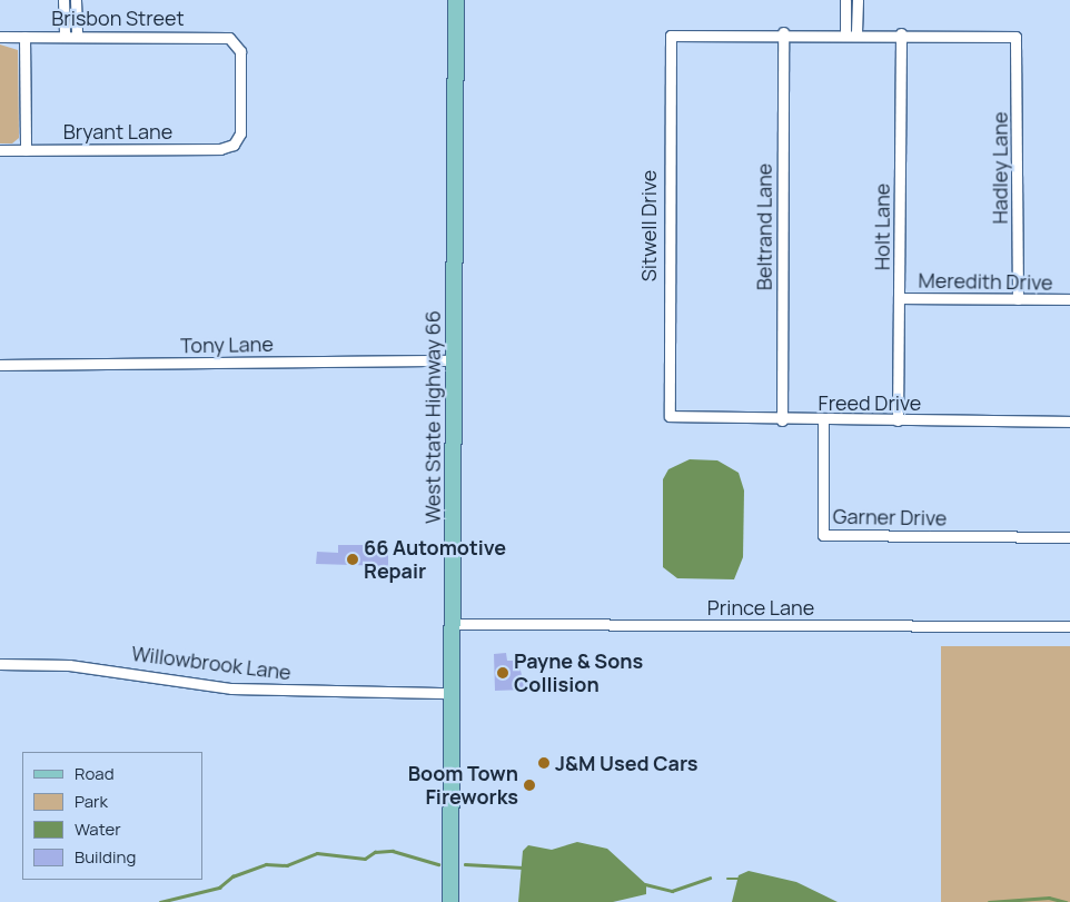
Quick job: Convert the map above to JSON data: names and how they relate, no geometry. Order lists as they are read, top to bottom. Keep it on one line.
{"streets":{"main road":["West State Highway 66"],"street":["Brisbon Street","Bryant Lane","Hadley Lane","Sitwell Drive","Beltrand Lane","Holt Lane","Meredith Drive","Tony Lane","Freed Drive","Garner Drive","Prince Lane","Willowbrook Lane"]},"crossings":[["Brisbon Street","Bryant Lane"],["Hadley Lane","Holt Lane"],["Hadley Lane","Meredith Drive"],["Sitwell Drive","Beltrand Lane"],["Sitwell Drive","Freed Drive"],["Beltrand Lane","Freed Drive"],["Holt Lane","Meredith Drive"],["Holt Lane","Freed Drive"],["Tony Lane","West State Highway 66"],["Freed Drive","Garner Drive"],["West State Highway 66","Prince Lane"],["West State Highway 66","Willowbrook Lane"]],"places":["66 Automotive Repair","Payne & Sons Collision","J&M Used Cars","Boom Town Fireworks"],"legend":["Road","Park","Water","Building"]}
